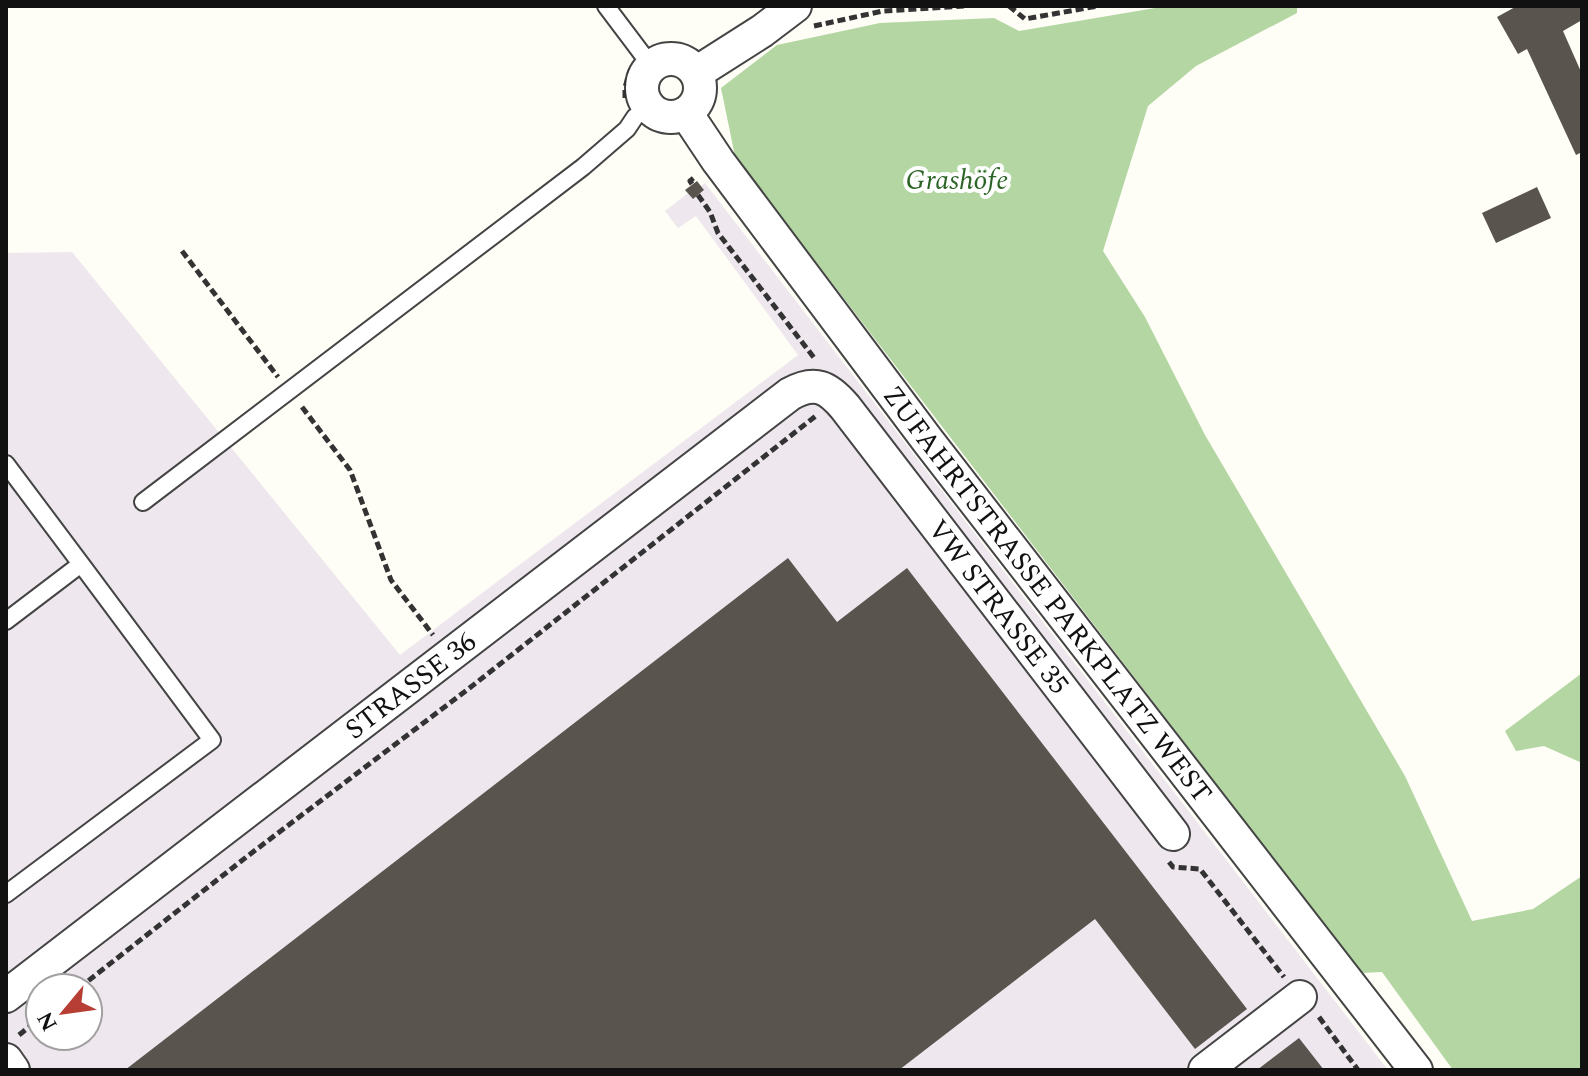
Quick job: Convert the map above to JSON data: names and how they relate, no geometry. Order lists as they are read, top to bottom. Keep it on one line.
{"streets":{"street":["ZUFAHRTSTRASSE PARKPLATZ WEST","VW STRASSE 35","STRASSE 36"]},"crossings":[["VW STRASSE 35","STRASSE 36"]],"parks":["Grashöfe"],"north":"bottom left"}
